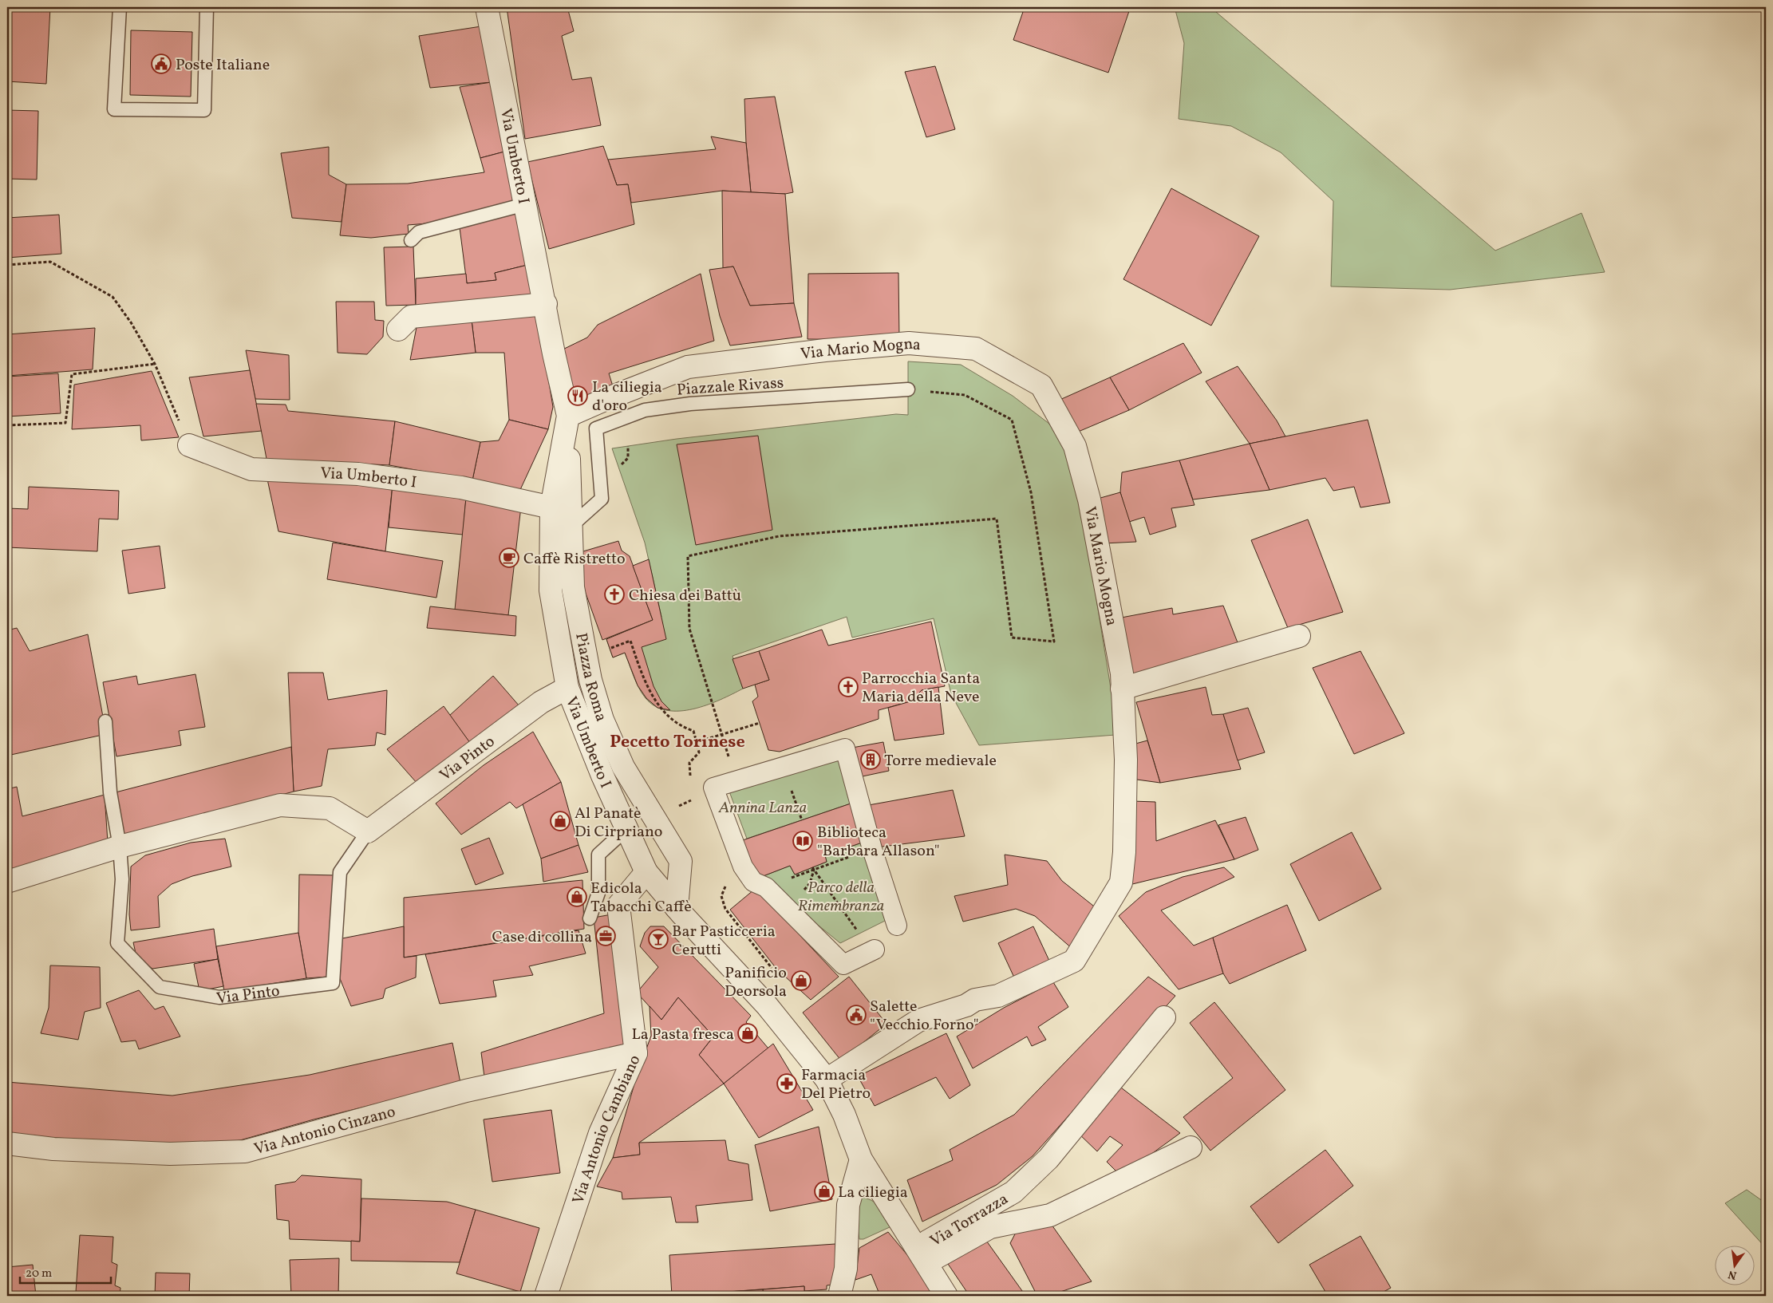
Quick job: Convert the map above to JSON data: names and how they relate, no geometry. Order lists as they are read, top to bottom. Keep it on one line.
{"streets":{"street":["Via Umberto I","Via Mario Mogna","Piazza Roma","Via Pinto","Via Antonio Cambiano","Via Antonio Cinzano","Via Torrazza"],"lane":["Piazzale Rivass"]},"crossings":[["Via Umberto I","Via Mario Mogna"],["Via Umberto I","Piazza Roma"],["Via Umberto I","Via Pinto"],["Via Umberto I","Via Antonio Cambiano"],["Via Umberto I","Via Torrazza"],["Via Mario Mogna","Piazza Roma"],["Piazzale Rivass","Piazza Roma"],["Via Antonio Cambiano","Via Antonio Cinzano"]],"districts":["Pecetto Torinese"],"parks":["Annina Lanza","Parco della Rimembranza"],"places":{"public building":["Poste Italiane","Salette \"Vecchio Forno\""],"restaurant":["La ciliegia d'oro"],"cafe":["Caffè Ristretto"],"church":["Chiesa dei Battù","Parrocchia Santa Maria della Neve"],"building":["Torre medievale"],"shop":["Al Panatè Di Cirpriano","Edicola Tabacchi Caffè","Panificio Deorsola","La Pasta fresca","La ciliegia"],"library":["Biblioteca \"Barbara Allason\""],"office":["Case di collina"],"bar":["Bar Pasticceria Cerutti"],"pharmacy":["Farmacia Del Pietro"]},"scale_bar":"20 m","north":"bottom"}
